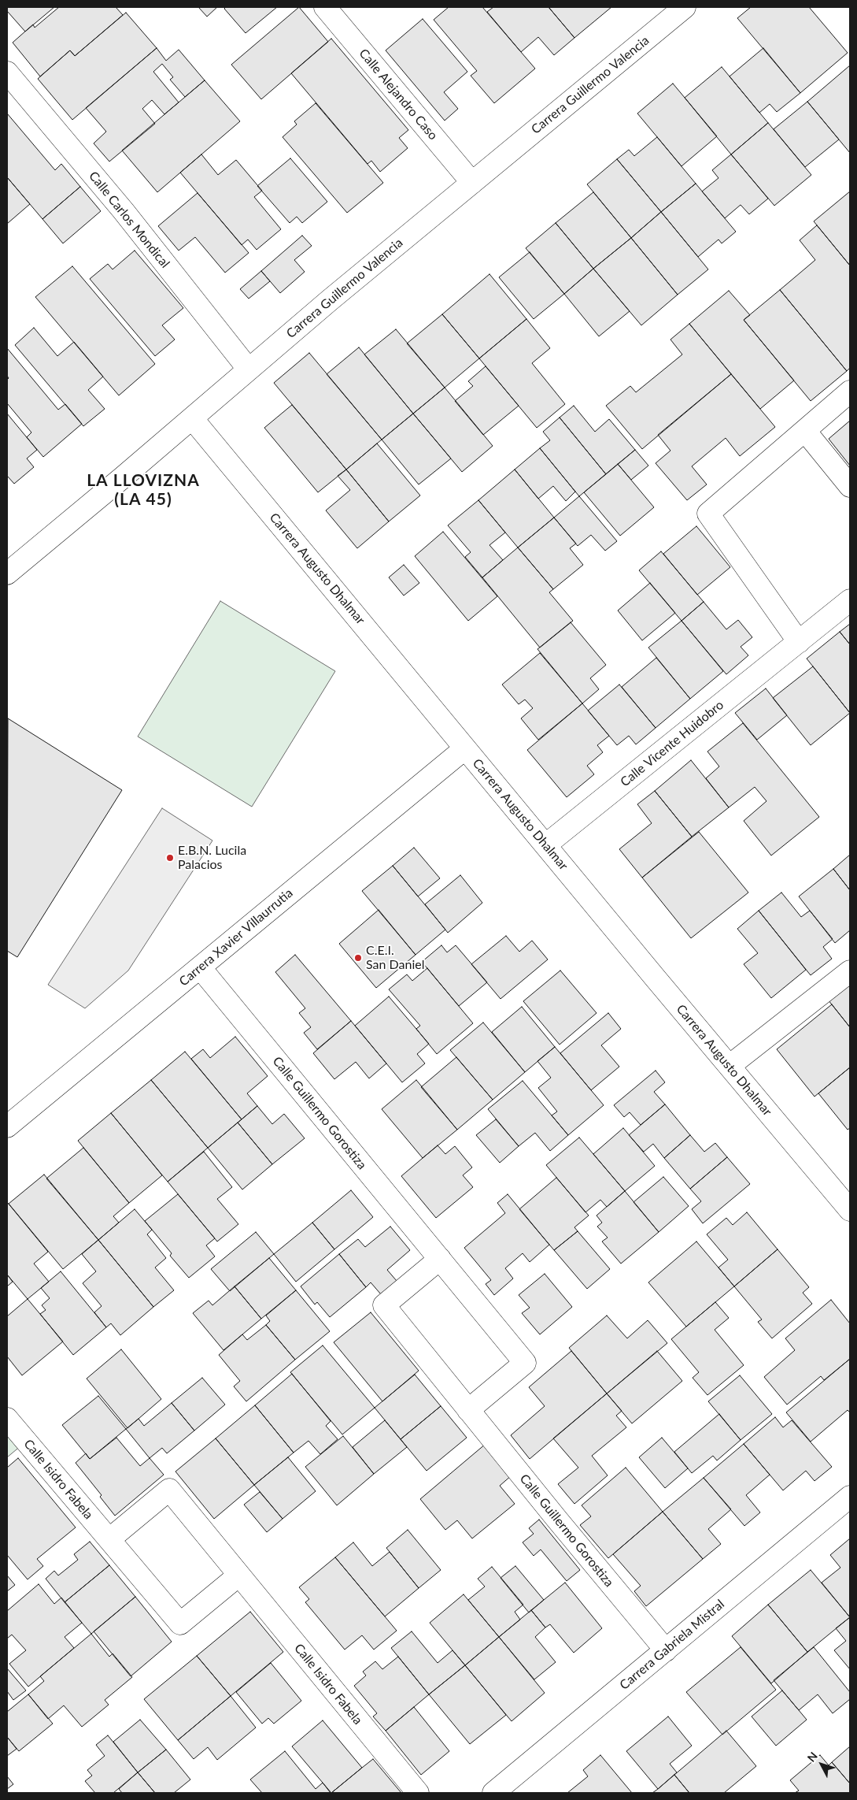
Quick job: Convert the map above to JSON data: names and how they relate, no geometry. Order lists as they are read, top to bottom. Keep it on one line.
{"streets":{"street":["Carrera Guillermo Valencia","Calle Alejandro Caso","Calle Carlos Mondical","Carrera Augusto Dhalmar","Calle Vicente Huidobro","Carrera Xavier Villaurrutia","Calle Guillermo Gorostiza","Calle Isidro Fabela","Carrera Gabriela Mistral"]},"crossings":[["Carrera Guillermo Valencia","Calle Alejandro Caso"],["Carrera Guillermo Valencia","Calle Carlos Mondical"],["Carrera Guillermo Valencia","Carrera Augusto Dhalmar"],["Carrera Augusto Dhalmar","Calle Vicente Huidobro"],["Carrera Augusto Dhalmar","Carrera Xavier Villaurrutia"],["Carrera Xavier Villaurrutia","Calle Guillermo Gorostiza"],["Calle Guillermo Gorostiza","Carrera Gabriela Mistral"]],"districts":["LA LLOVIZNA (LA 45)"],"places":["E.B.N. Lucila Palacios","C.E.I. San Daniel"],"north":"top left"}
